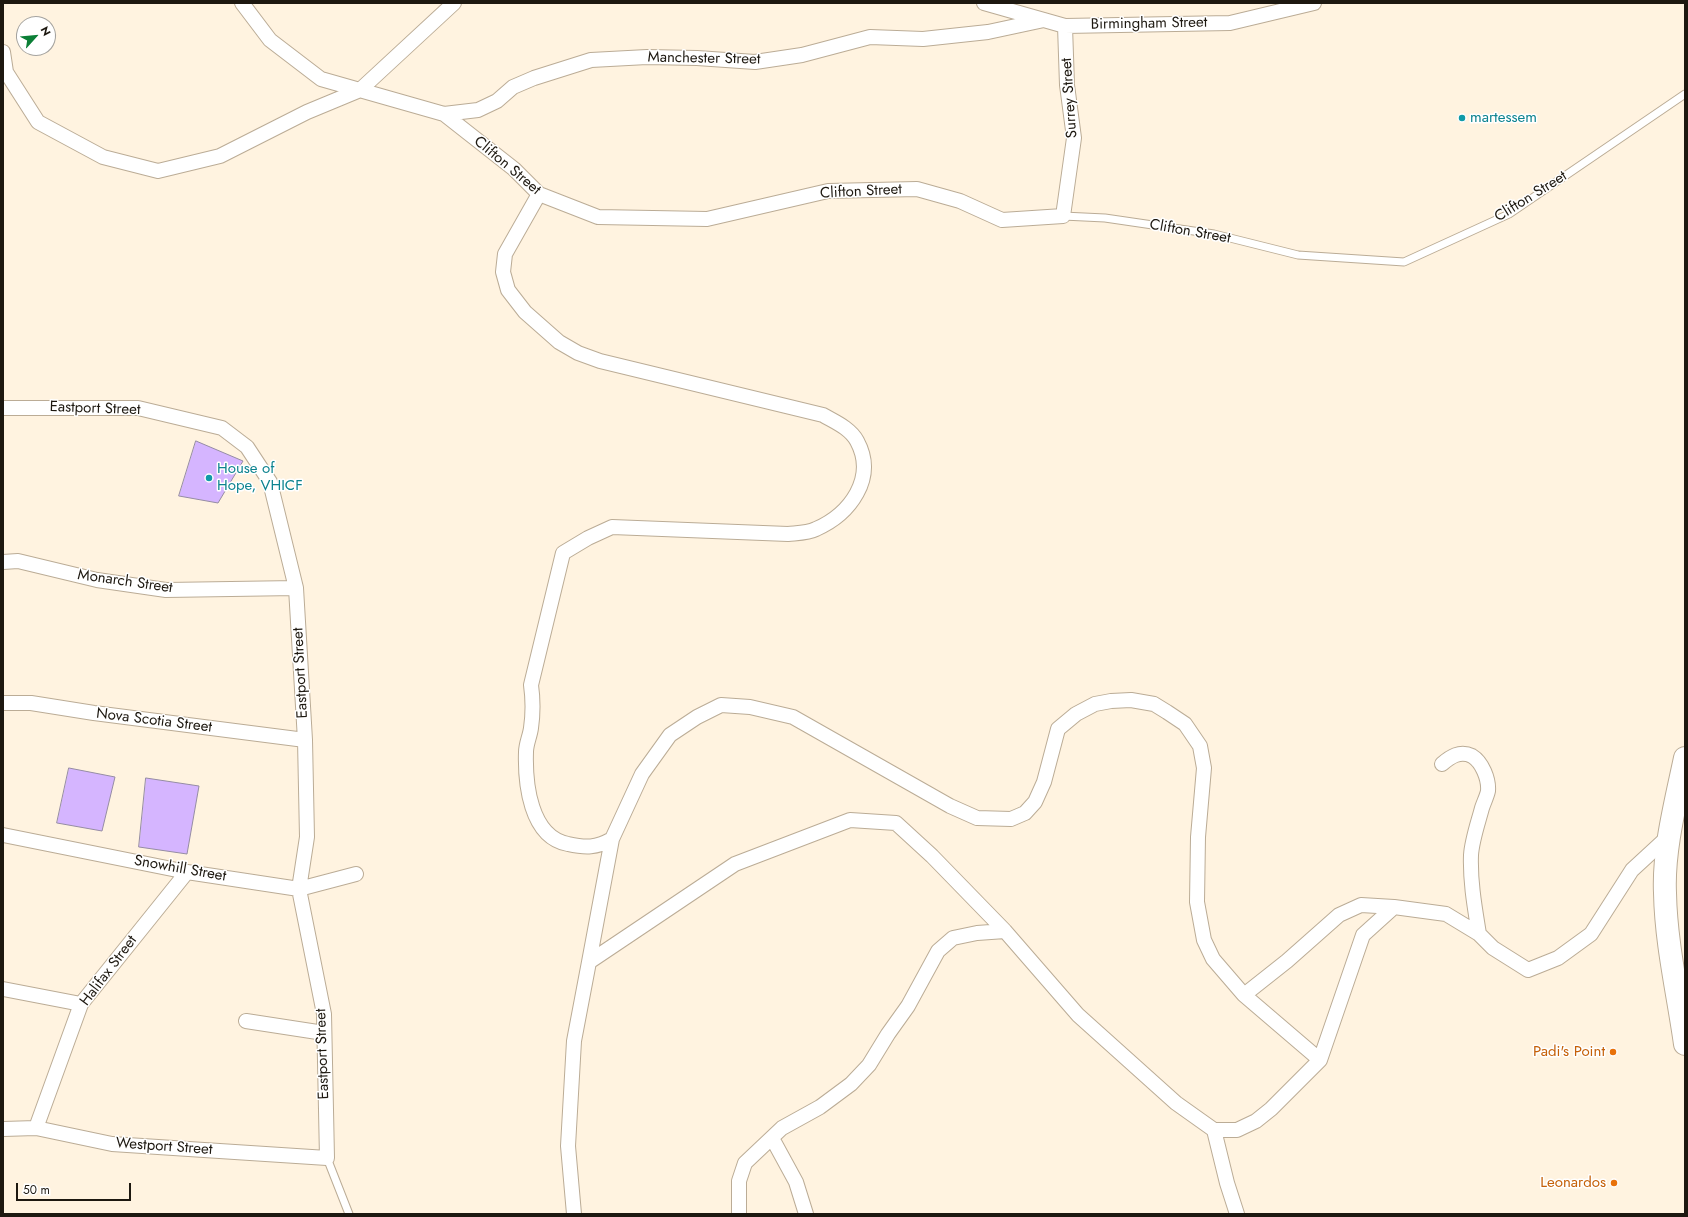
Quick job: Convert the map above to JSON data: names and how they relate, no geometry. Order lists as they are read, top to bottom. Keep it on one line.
{"streets":{"street":["Birmingham Street","Manchester Street","Surrey Street","Clifton Street","Eastport Street","Monarch Street","Nova Scotia Street","Snowhill Street","Halifax Street","Westport Street"]},"crossings":[["Birmingham Street","Manchester Street"],["Birmingham Street","Surrey Street"],["Manchester Street","Clifton Street"],["Surrey Street","Clifton Street"],["Eastport Street","Monarch Street"],["Eastport Street","Nova Scotia Street"],["Eastport Street","Snowhill Street"],["Eastport Street","Westport Street"],["Snowhill Street","Halifax Street"],["Halifax Street","Westport Street"]],"places":["martessem","House of Hope, VHICF","Padi's Point","Leonardos"],"scale_bar":"50 m","north":"top right"}
